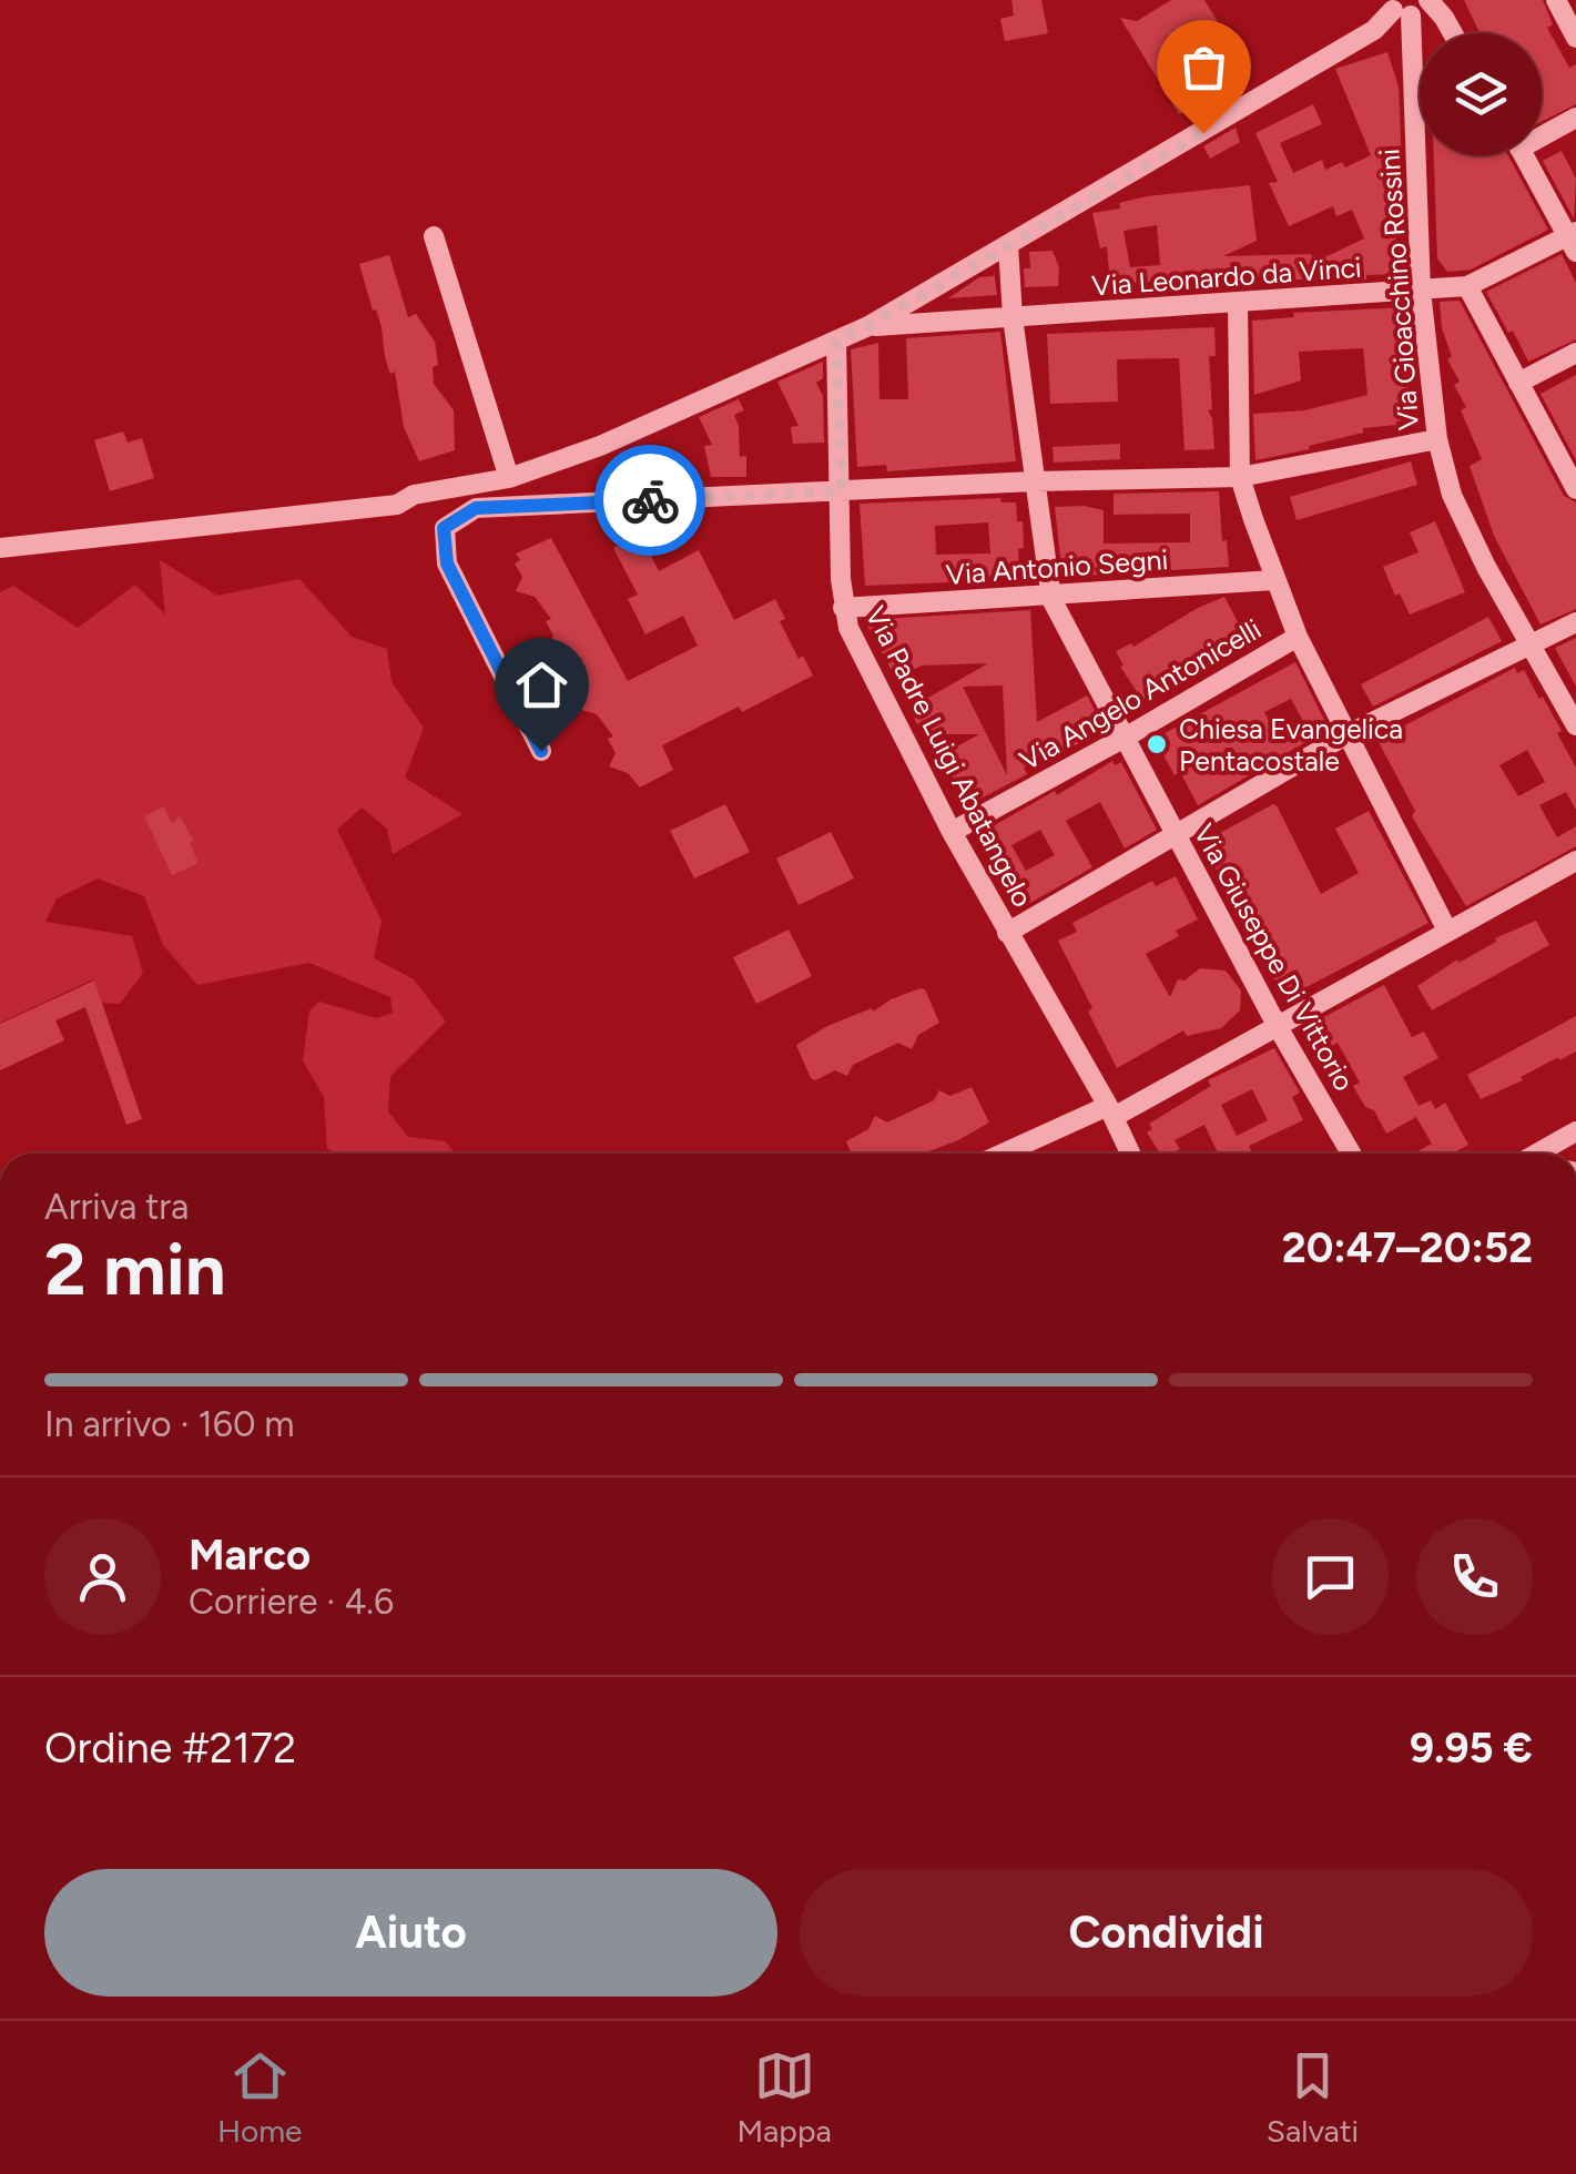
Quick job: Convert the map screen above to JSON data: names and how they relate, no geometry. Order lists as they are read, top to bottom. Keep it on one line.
{"streets":{"street":["Via Leonardo da Vinci","Via Gioacchino Rossini","Via Antonio Segni","Via Angelo Antonicelli","Via Padre Luigi Abatangelo","Via Giuseppe Di Vittorio"]},"crossings":[["Via Leonardo da Vinci","Via Gioacchino Rossini"],["Via Leonardo da Vinci","Via Giuseppe Di Vittorio"],["Via Antonio Segni","Via Padre Luigi Abatangelo"],["Via Antonio Segni","Via Giuseppe Di Vittorio"],["Via Angelo Antonicelli","Via Padre Luigi Abatangelo"],["Via Angelo Antonicelli","Via Giuseppe Di Vittorio"]],"places":["Chiesa Evangelica Pentacostale"],"page":{"heading":["2 min","Arriva tra","20:47–20:52"],"panel":["Marco","Corriere · 4.6","Ordine #2172","9.95 €"],"bar":"In arrivo · 160 m","buttons":["Aiuto","Condividi"],"tabs":["Home","Mappa","Salvati"]}}
